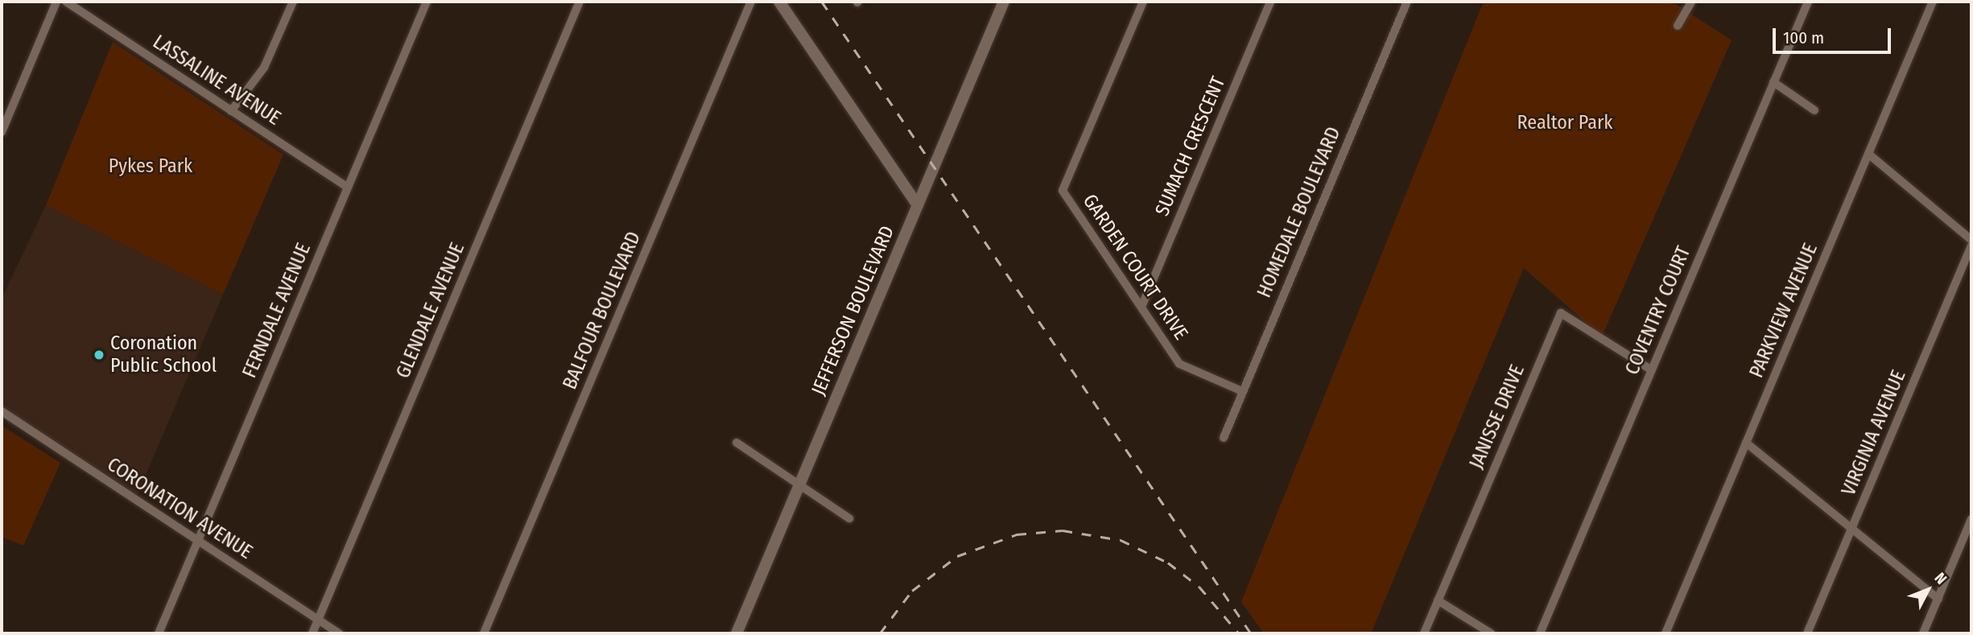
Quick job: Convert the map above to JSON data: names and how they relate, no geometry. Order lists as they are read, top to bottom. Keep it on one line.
{"streets":{"street":["LASSALINE AVENUE","SUMACH CRESCENT","HOMEDALE BOULEVARD","GARDEN COURT DRIVE","FERNDALE AVENUE","GLENDALE AVENUE","BALFOUR BOULEVARD","JEFFERSON BOULEVARD","COVENTRY COURT","PARKVIEW AVENUE","JANISSE DRIVE","VIRGINIA AVENUE","CORONATION AVENUE"]},"crossings":[["LASSALINE AVENUE","FERNDALE AVENUE"],["SUMACH CRESCENT","GARDEN COURT DRIVE"],["HOMEDALE BOULEVARD","GARDEN COURT DRIVE"],["FERNDALE AVENUE","CORONATION AVENUE"],["GLENDALE AVENUE","CORONATION AVENUE"],["COVENTRY COURT","JANISSE DRIVE"]],"parks":["Realtor Park","Pykes Park"],"places":["Coronation Public School"],"scale_bar":"100 m","north":"top right"}
